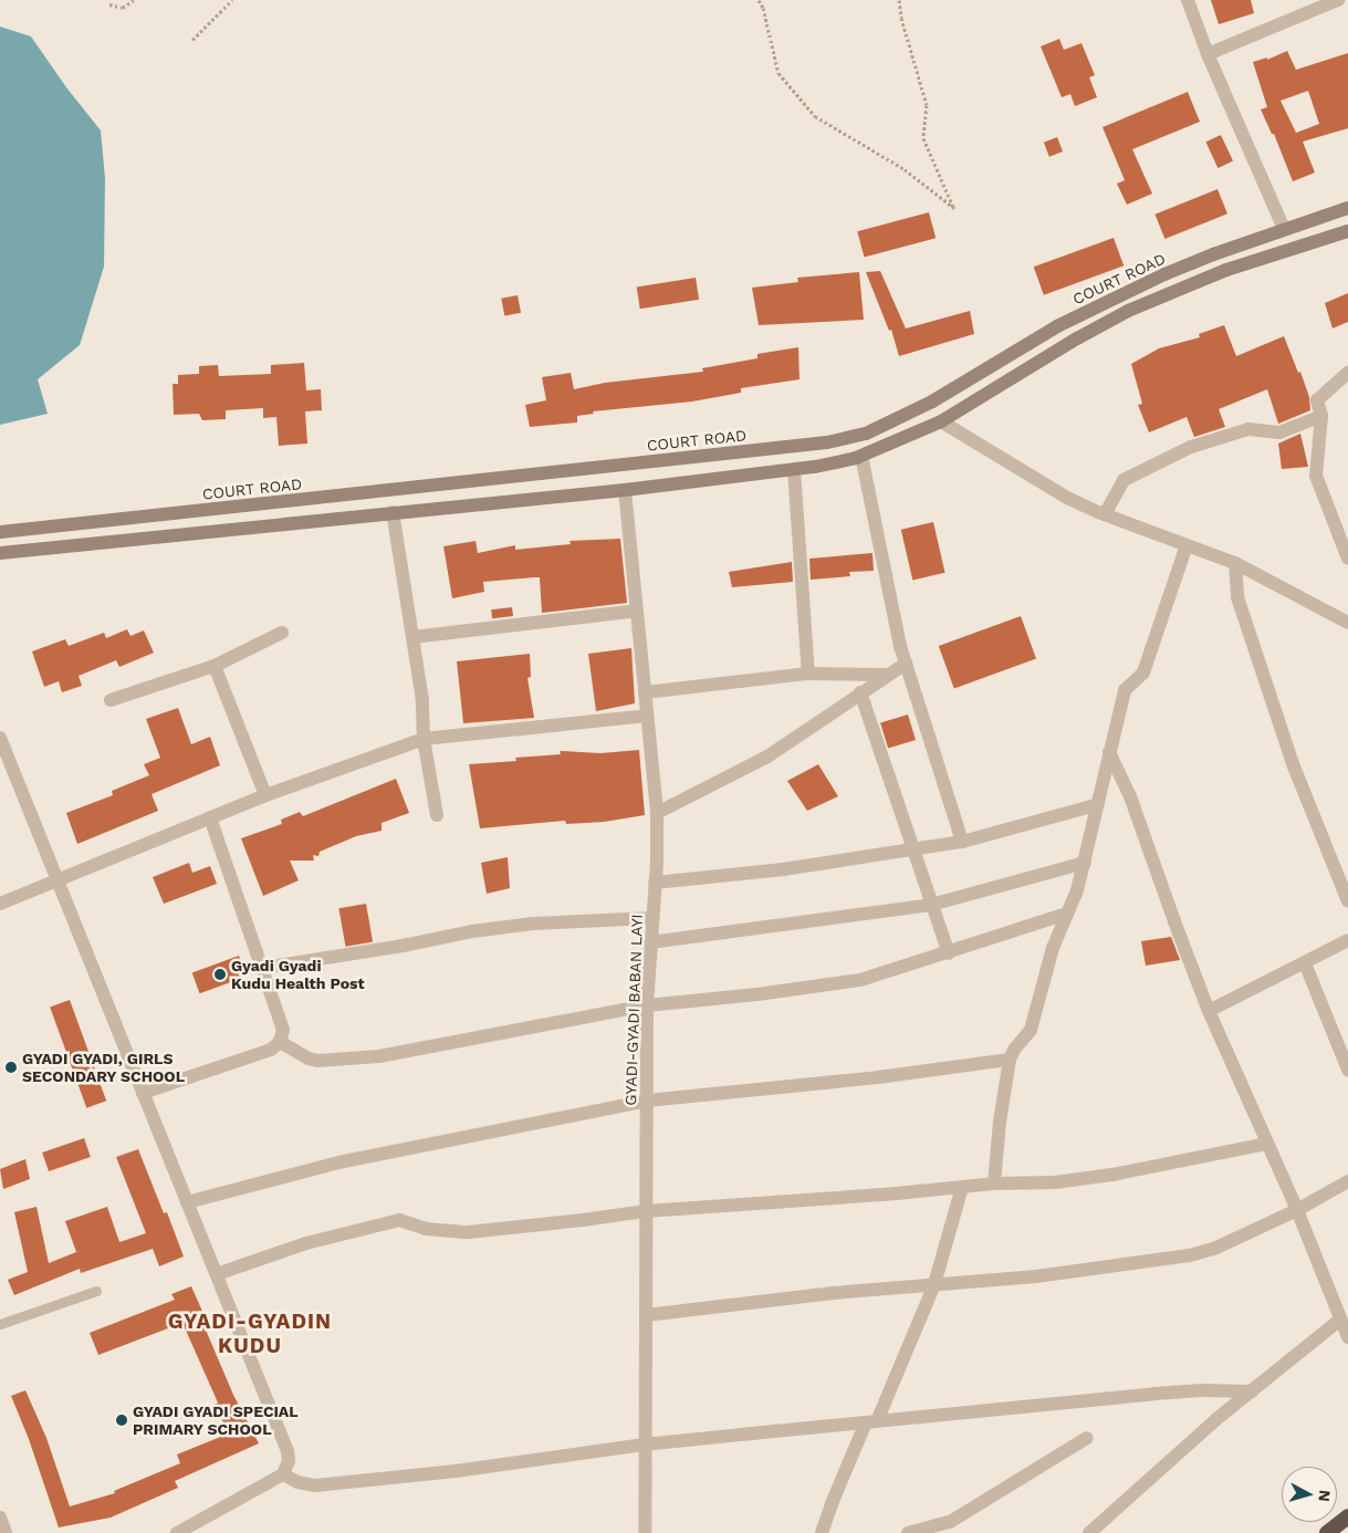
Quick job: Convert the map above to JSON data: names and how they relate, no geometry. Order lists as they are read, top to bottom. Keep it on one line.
{"streets":{"main road":["COURT ROAD"],"street":["GYADI-GYADI BABAN LAYI"]},"districts":["GYADI-GYADIN KUDU"],"places":["Gyadi Gyadi Kudu Health Post","GYADI GYADI, GIRLS SECONDARY SCHOOL","GYADI GYADI SPECIAL PRIMARY SCHOOL"],"north":"right"}
